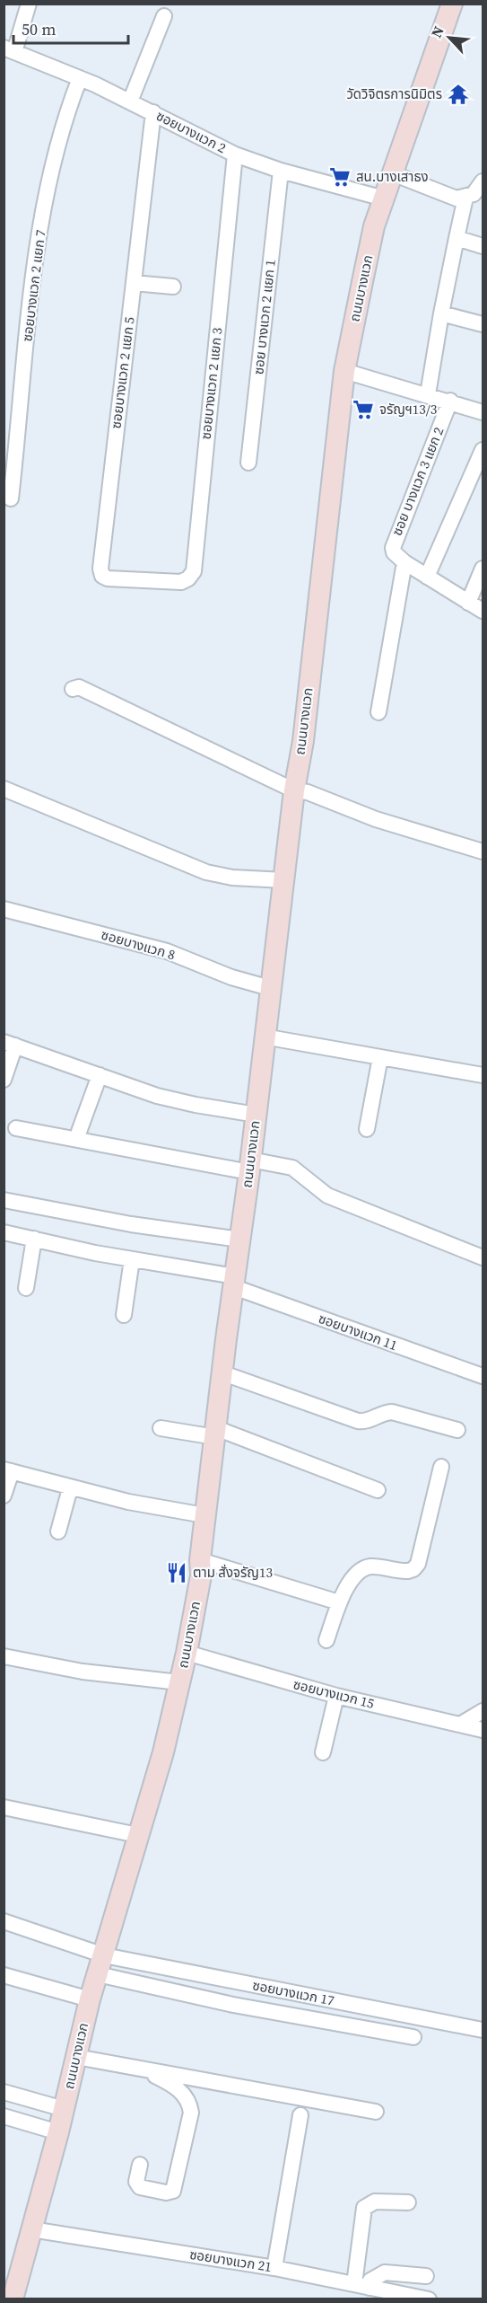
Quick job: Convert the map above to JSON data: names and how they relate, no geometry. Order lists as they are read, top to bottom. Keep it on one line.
{"streets":{"main road":["ถนนบางแวก"],"street":["ซอยบางแวก 2","ซอยบางแวก 2 แยก 7","ซอย บางแวก 2 แยก 1","ซอยบางแวก 2 แยก 5","ซอยบางแวก 2 แยก 3","ซอย บางแวก 3 แยก 2","ซอยบางแวก 8","ซอยบางแวก 11","ซอยบางแวก 15","ซอยบางแวก 17","ซอยบางแวก 21"]},"crossings":[["ซอยบางแวก 2","ซอยบางแวก 2 แยก 7"],["ซอยบางแวก 2","ถนนบางแวก"],["ซอยบางแวก 2","ซอย บางแวก 2 แยก 1"],["ซอยบางแวก 2","ซอยบางแวก 2 แยก 5"],["ซอยบางแวก 2","ซอยบางแวก 2 แยก 3"],["ถนนบางแวก","ซอยบางแวก 8"],["ถนนบางแวก","ซอยบางแวก 11"],["ถนนบางแวก","ซอยบางแวก 15"],["ถนนบางแวก","ซอยบางแวก 17"],["ถนนบางแวก","ซอยบางแวก 21"],["ซอยบางแวก 2 แยก 5","ซอยบางแวก 2 แยก 3"]],"places":{"temple":["วัดวิจิตรการนิมิตร"],"supermarket":["สน.บางเสาธง","จรัญฯ13/3"],"restaurant":["ตาม สั่งจรัญ13"]},"scale_bar":"50 m","north":"top left"}
